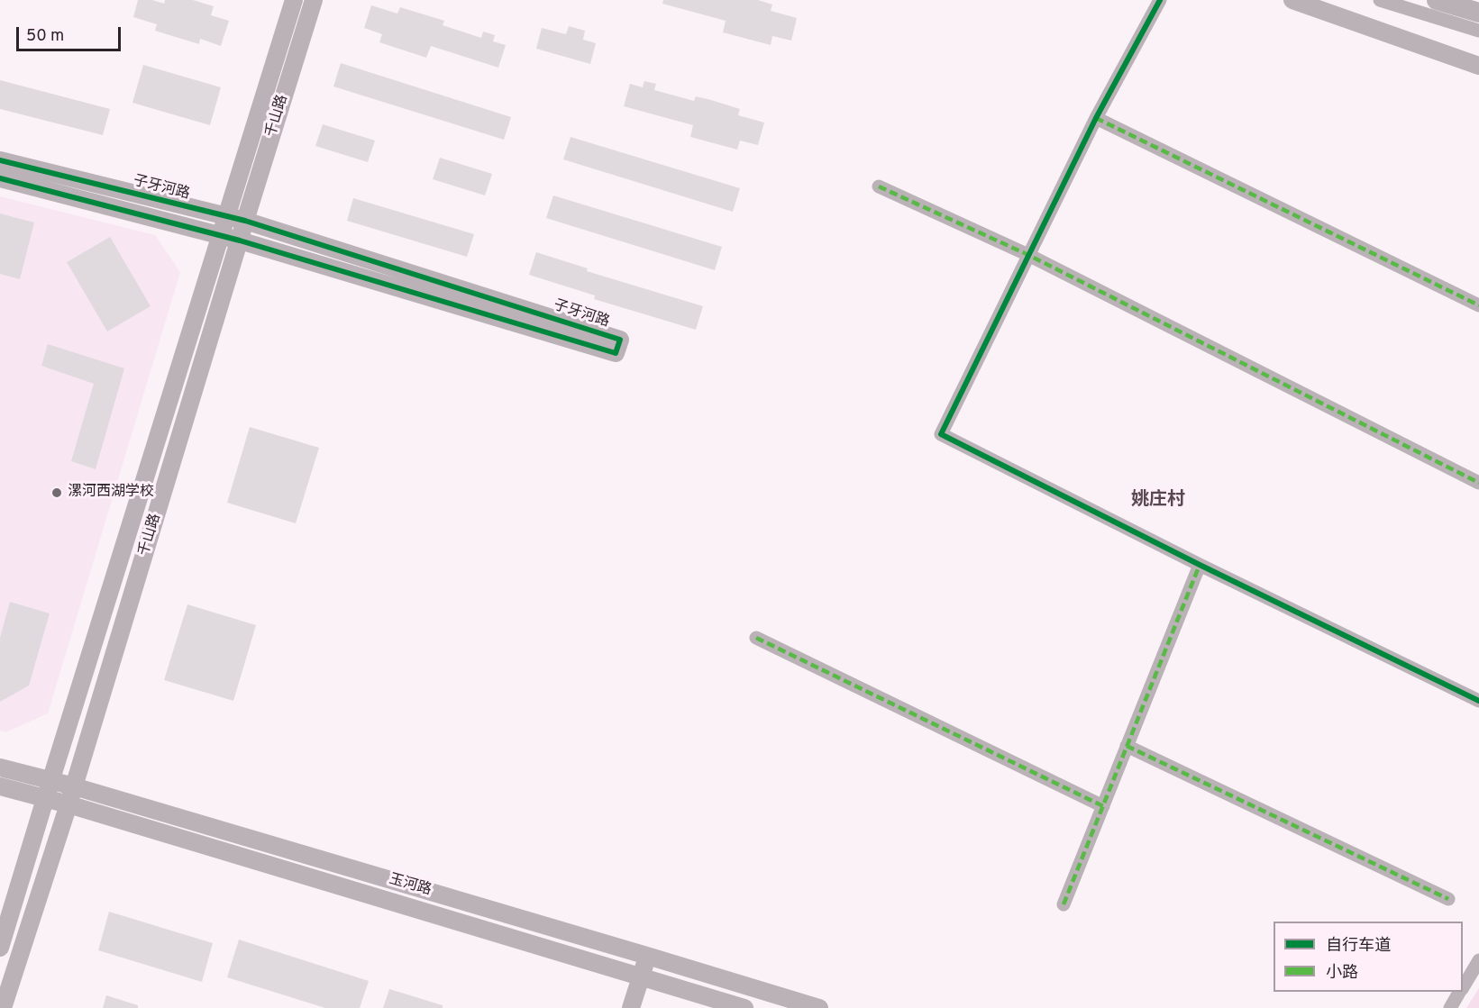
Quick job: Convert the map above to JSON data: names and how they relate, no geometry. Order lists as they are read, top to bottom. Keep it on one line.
{"streets":{"street":["千山路","子牙河路","玉河路"]},"crossings":[["千山路","子牙河路"],["千山路","玉河路"]],"districts":["姚庄村"],"places":["漯河西湖学校"],"legend":["自行车道","小路"],"scale_bar":"50 m"}
